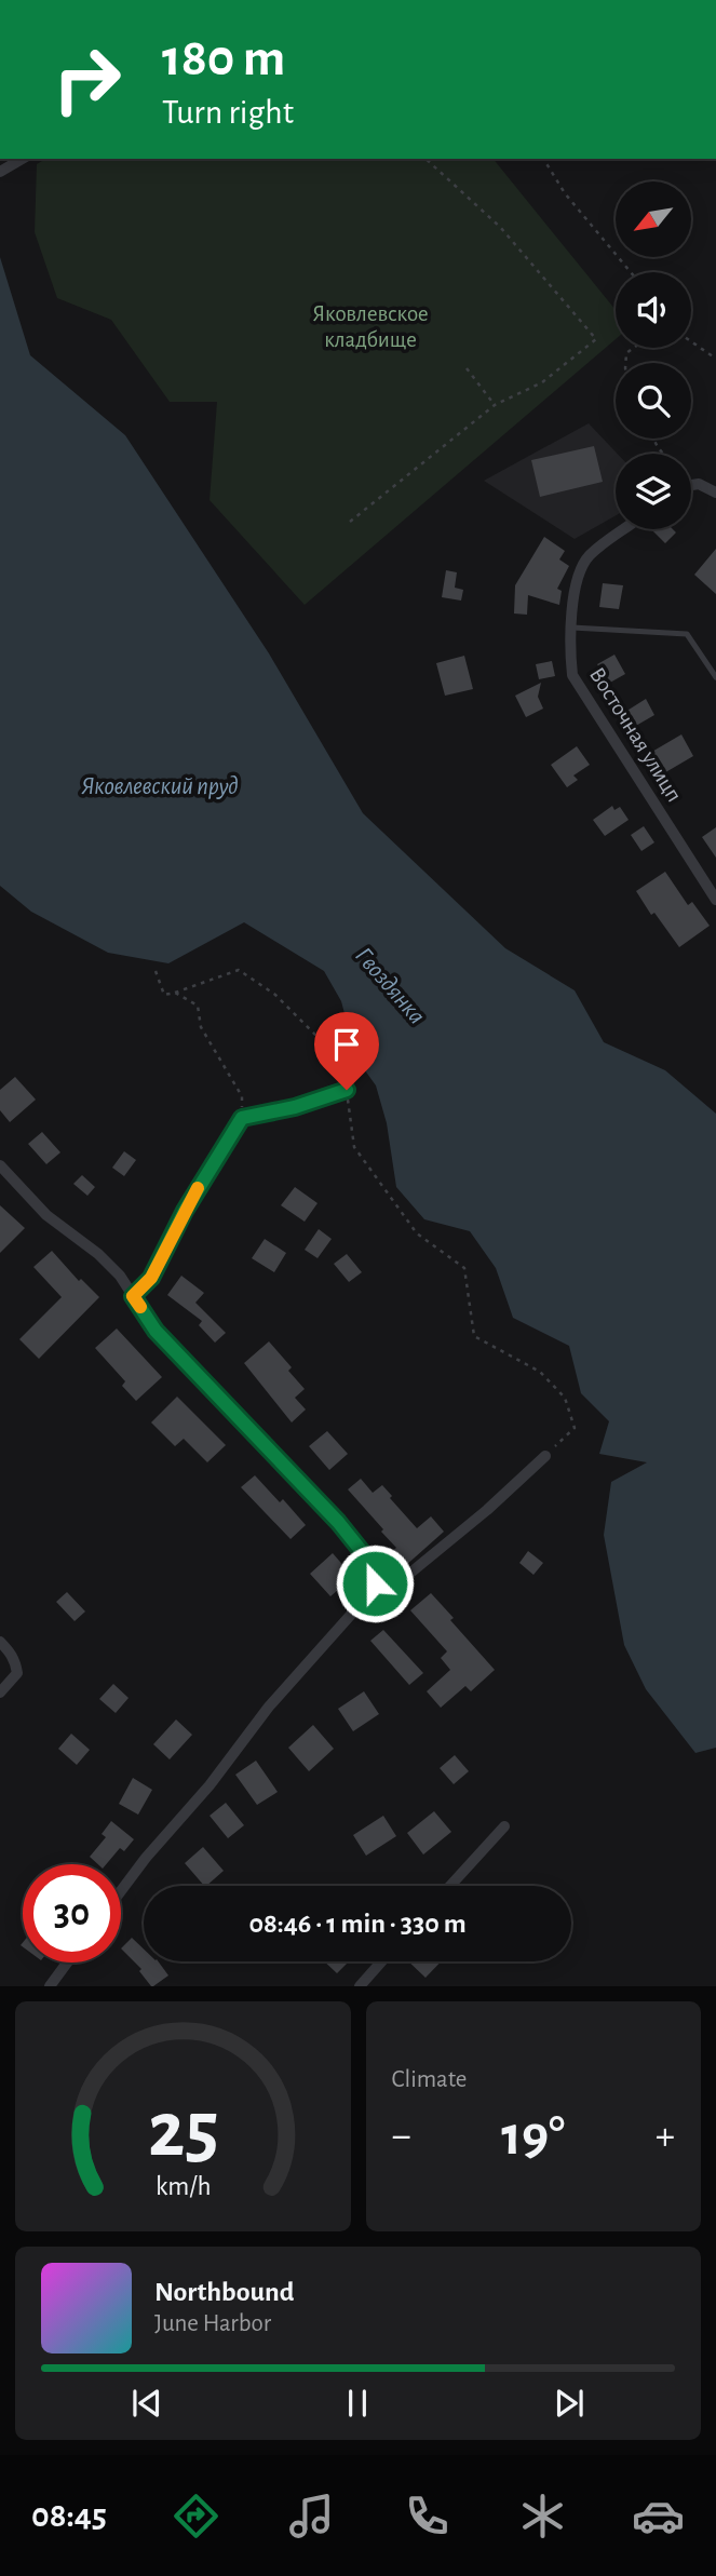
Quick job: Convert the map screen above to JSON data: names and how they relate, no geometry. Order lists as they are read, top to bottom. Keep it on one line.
{"streets":{"street":["Восточная улицп"]},"water":["Яковлевский пруд","Гвоздянка"],"parks":["Яковлевское кладбище"],"north":"bottom left","page":{"turn":["180 m","Turn right"],"limit":"30","trip":"08:46 · 1 min · 330 m","tile":"Climate","heat":["−","19°","+"],"song":["Northbound","June Harbor"],"tabs":"08:45","gauge":["25","km/h"]}}
